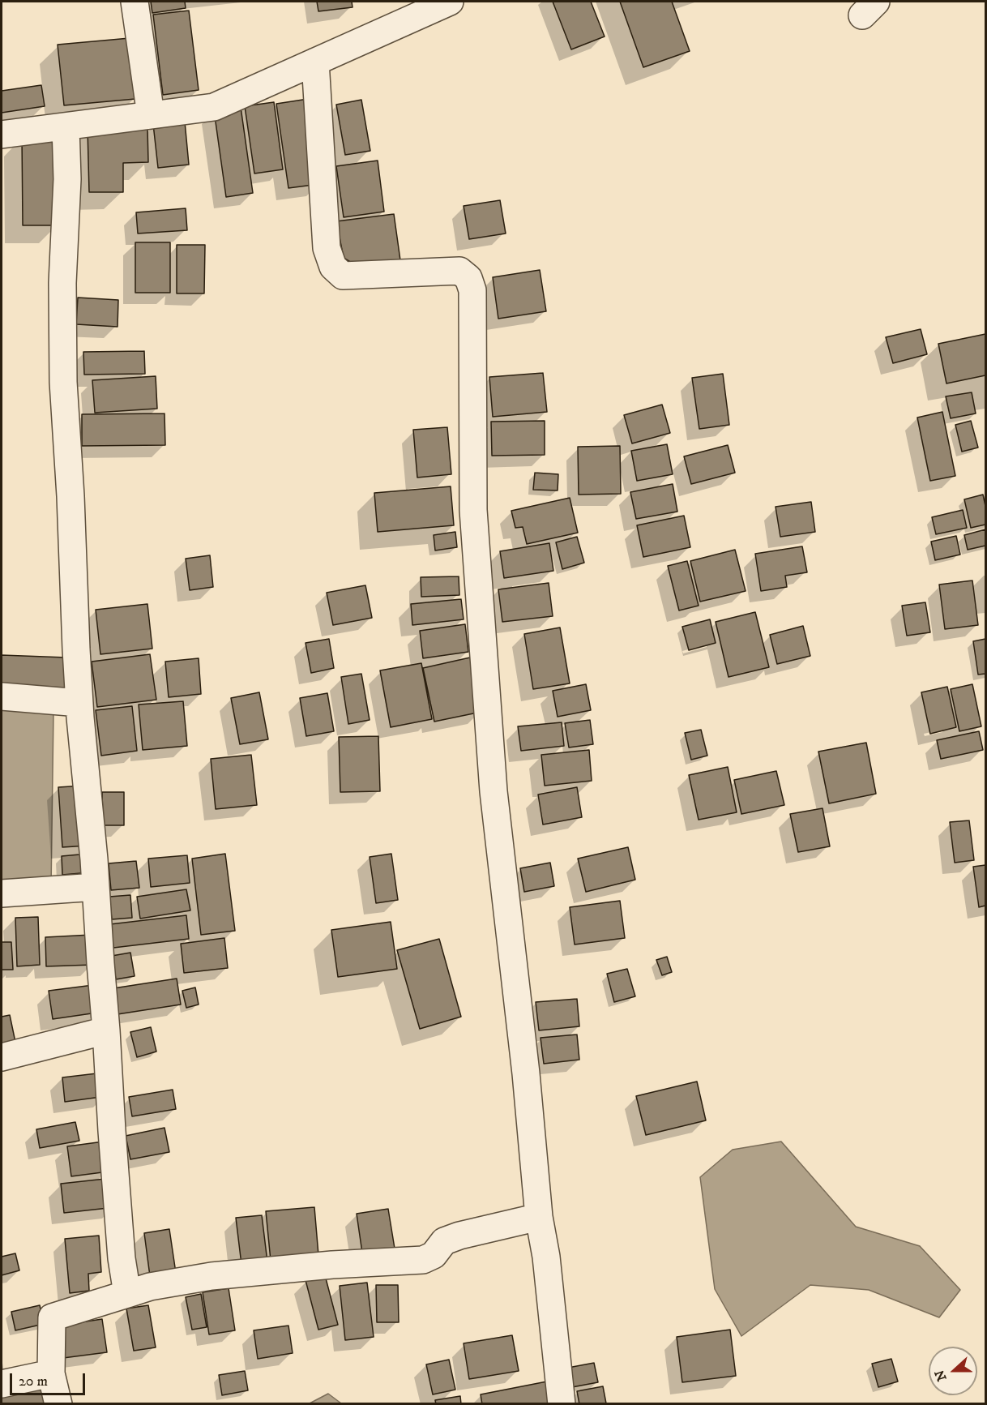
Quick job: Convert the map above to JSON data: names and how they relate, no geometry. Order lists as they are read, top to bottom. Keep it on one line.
{"scale_bar":"20 m","north":"left"}
